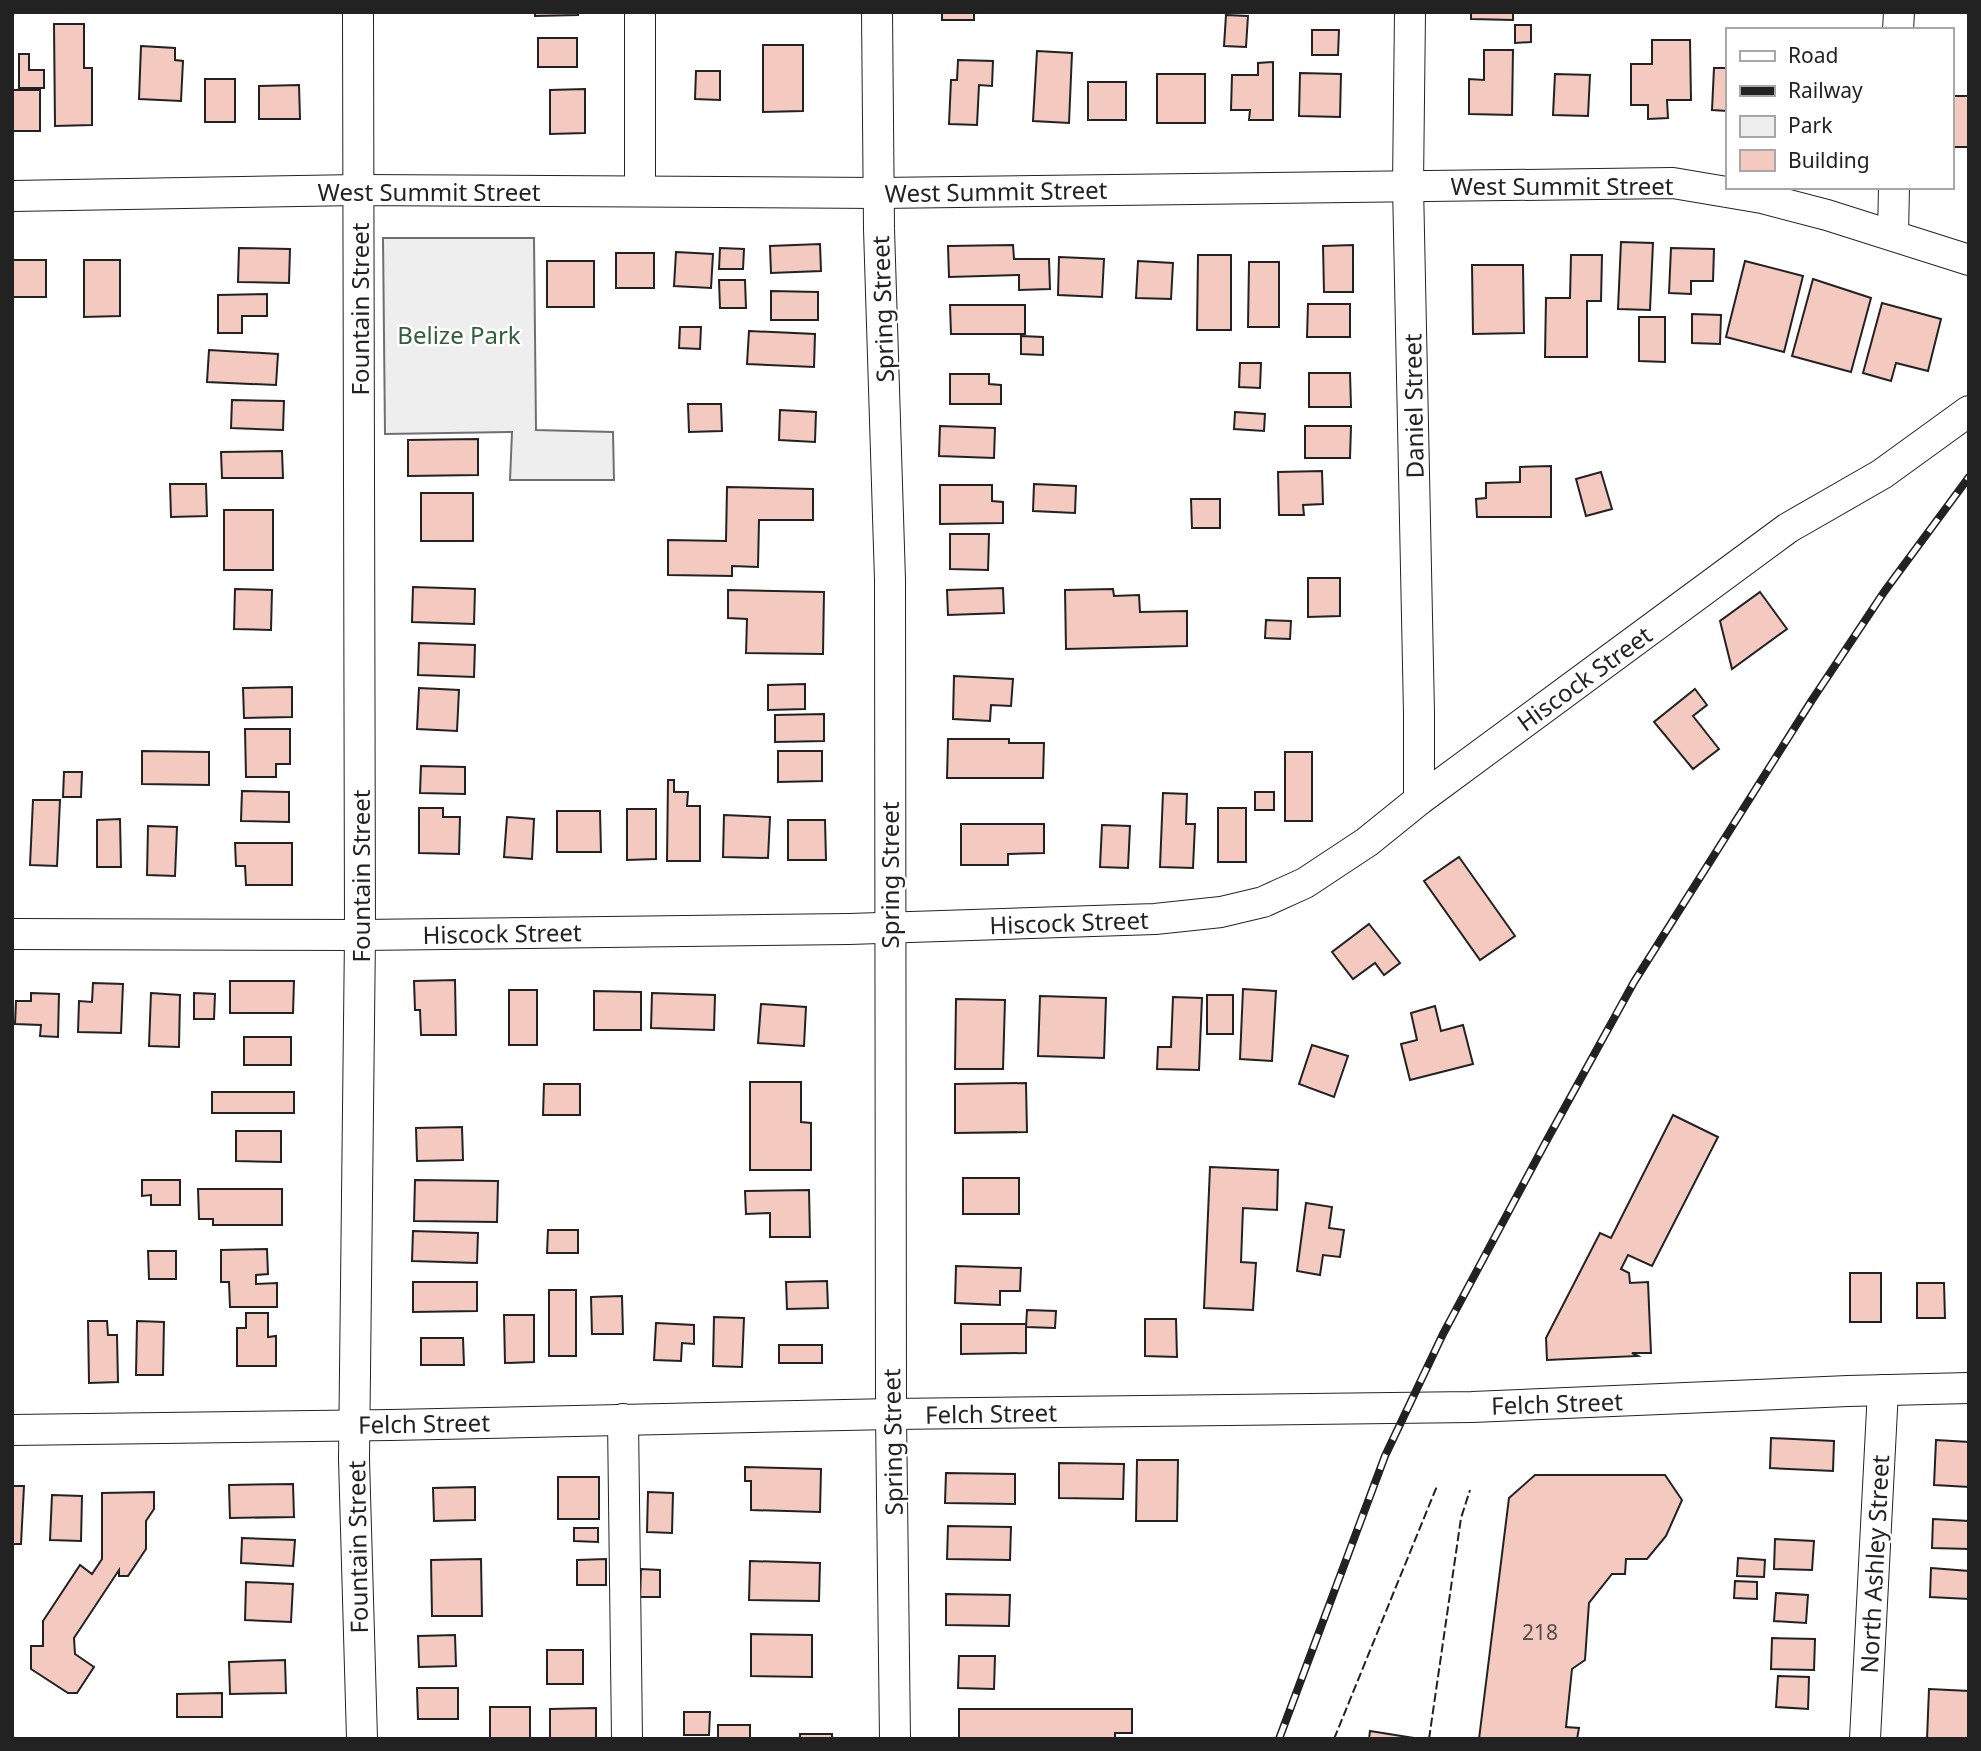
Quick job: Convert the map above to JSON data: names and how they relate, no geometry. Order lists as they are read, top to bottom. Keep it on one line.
{"streets":{"street":["West Summit Street","Fountain Street","Spring Street","Daniel Street","Hiscock Street","Felch Street","North Ashley Street"]},"crossings":[["West Summit Street","Fountain Street"],["West Summit Street","Spring Street"],["West Summit Street","Daniel Street"],["Fountain Street","Hiscock Street"],["Fountain Street","Felch Street"],["Spring Street","Hiscock Street"],["Spring Street","Felch Street"],["Daniel Street","Hiscock Street"],["Felch Street","North Ashley Street"]],"parks":["Belize Park"],"house_numbers":["218"],"legend":["Road","Railway","Park","Building"]}
